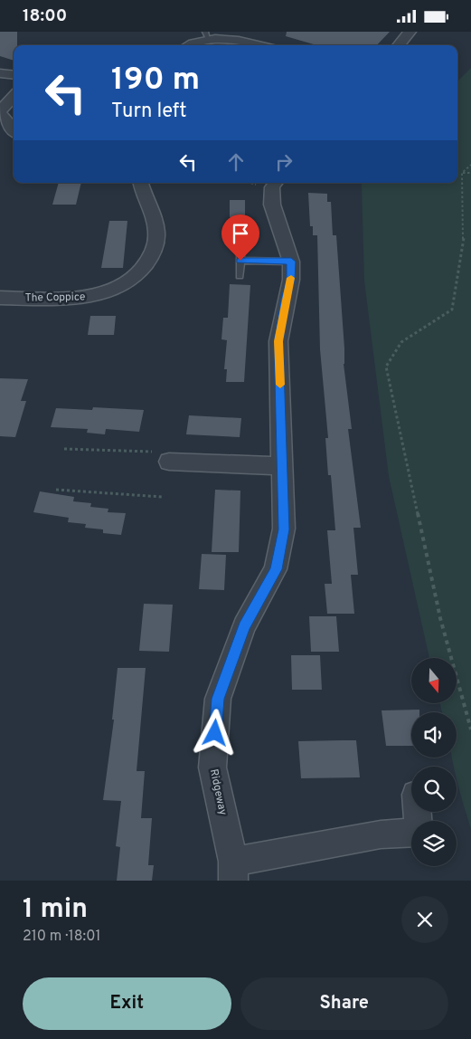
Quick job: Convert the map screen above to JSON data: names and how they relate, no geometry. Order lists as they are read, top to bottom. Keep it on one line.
{"streets":{"street":["The Coppice","Ridgeway"]},"north":"bottom","page":{"status":"18:00","turn":["190 m","Turn left"],"heading":["1 min","210 m · 18:01"],"buttons":["Exit","Share"]}}
